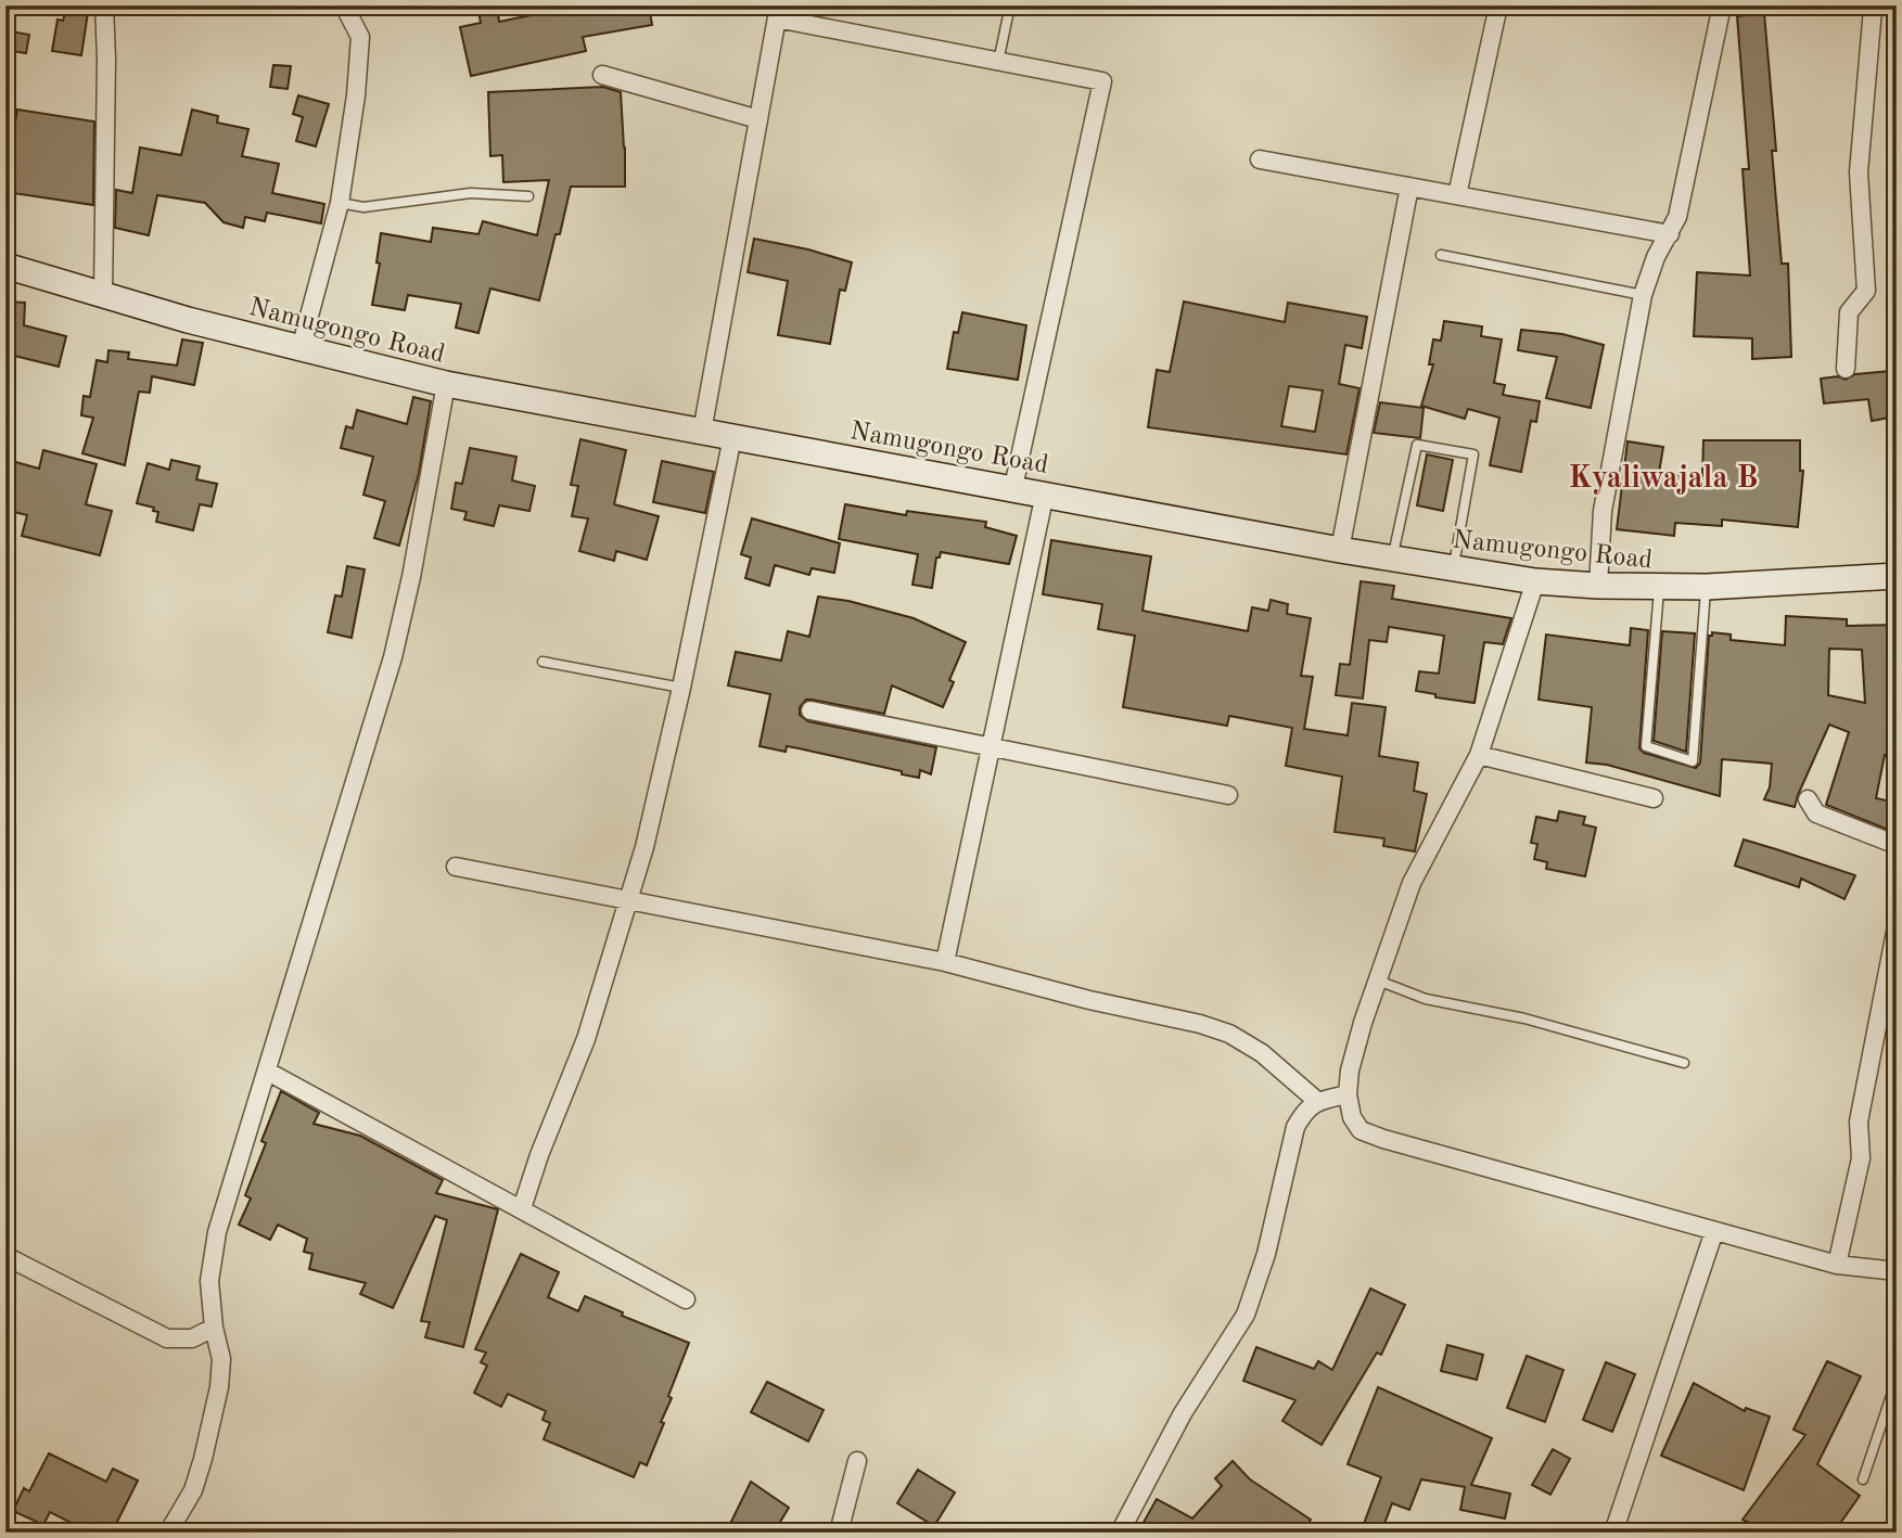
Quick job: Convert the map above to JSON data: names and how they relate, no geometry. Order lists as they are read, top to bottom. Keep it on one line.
{"streets":{"main road":["Namugongo Road"]},"districts":["Kyaliwajala B"]}
